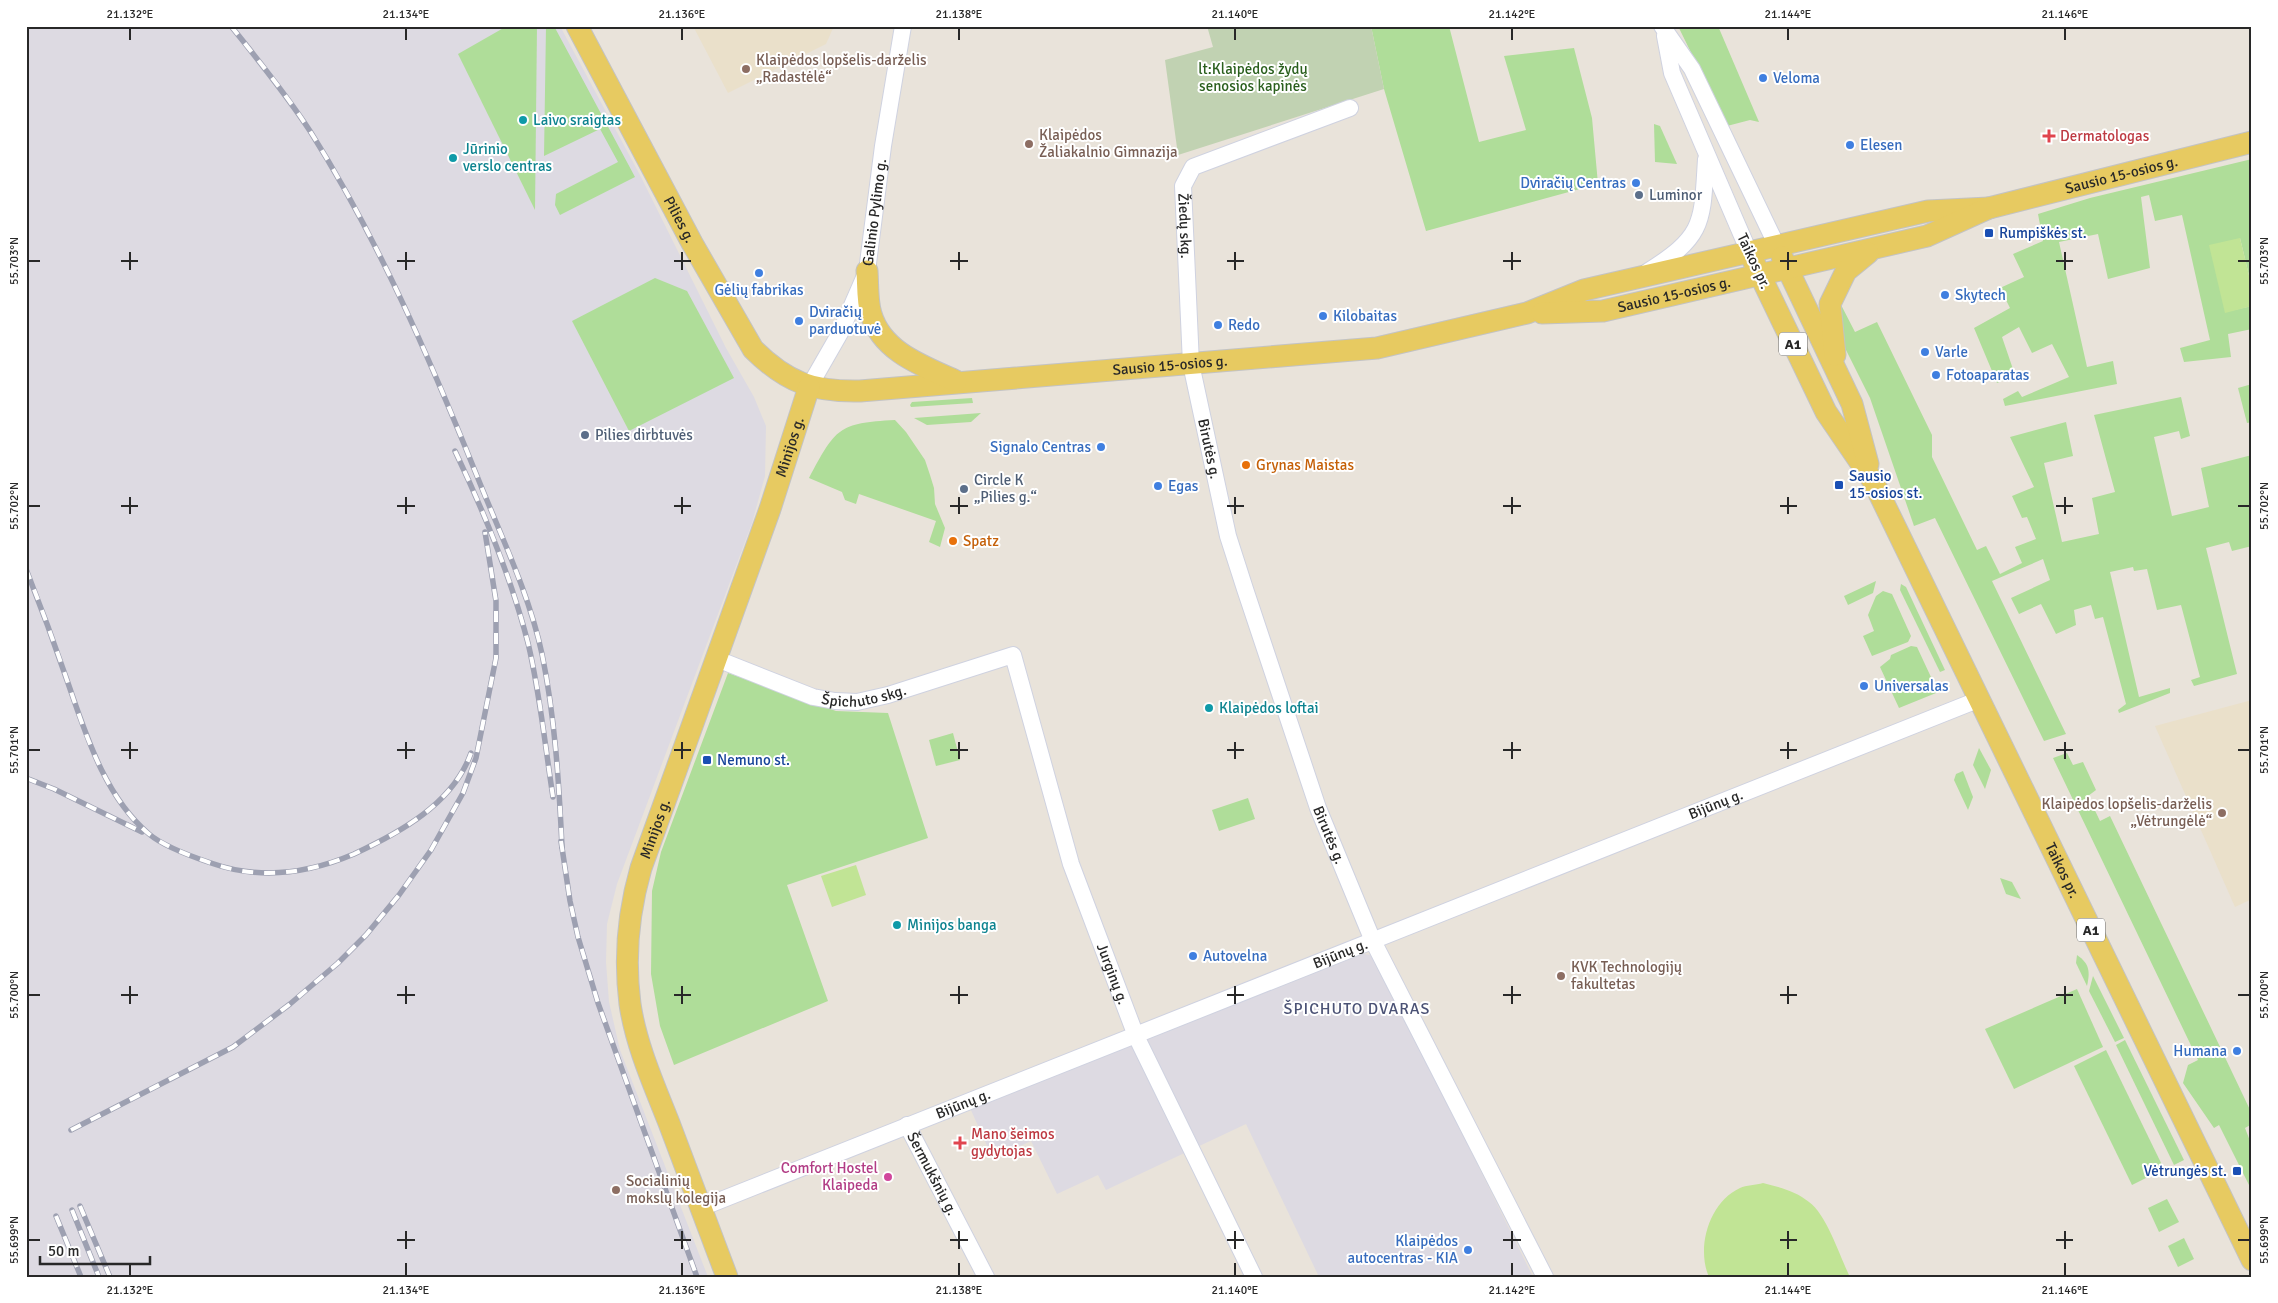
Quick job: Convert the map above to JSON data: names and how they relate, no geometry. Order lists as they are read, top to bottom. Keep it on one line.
{"streets":{"main road":["Sausio 15-osios g.","Pilies g.","Taikos pr.","A1","Minijos g."],"street":["Galinio Pylimo g.","Žiedų skg.","Birutės g.","Špichuto skg.","Bijūnų g.","Jurginų g.","Šermukšnių g."]},"crossings":[["Sausio 15-osios g.","Galinio Pylimo g."],["Sausio 15-osios g.","Pilies g."],["Sausio 15-osios g.","Žiedų skg."],["Sausio 15-osios g.","Taikos pr."],["Sausio 15-osios g.","Minijos g."],["Sausio 15-osios g.","Birutės g."],["Galinio Pylimo g.","Pilies g."],["Galinio Pylimo g.","Minijos g."],["Pilies g.","Minijos g."],["Žiedų skg.","Birutės g."],["Taikos pr.","Bijūnų g."],["Minijos g.","Špichuto skg."],["Minijos g.","Bijūnų g."],["Birutės g.","Bijūnų g."],["Špichuto skg.","Jurginų g."],["Bijūnų g.","Jurginų g."],["Bijūnų g.","Šermukšnių g."]],"districts":["ŠPICHUTO DVARAS"],"parks":["lt:Klaipėdos žydų senosios kapinės"],"places":{"other":["Klaipėdos lopšelis-darželis „Radastėlė“","Veloma","Laivo sraigtas","Klaipėdos Žaliakalnio Gimnazija","Elesen","Jūrinio verslo centras","Dviračių Centras","Luminor","Gėlių fabrikas","Skytech","Kilobaitas","Dviračių parduotuvė","Redo","Varle","Fotoaparatas","Pilies dirbtuvės","Signalo Centras","Grynas Maistas","Egas","Circle K „Pilies g.“","Spatz","Universalas","Klaipėdos loftai","Klaipėdos lopšelis-darželis „Vėtrungėlė“","Minijos banga","Autovelna","KVK Technologijų fakultetas","Humana","Comfort Hostel Klaipeda","Socialinių mokslų kolegija","Klaipėdos autocentras - KIA"],"health":["Dermatologas","Mano šeimos gydytojas"],"transit":["Rumpiškės st.","Sausio 15-osios st.","Nemuno st.","Vėtrungės st."]},"scale_bar":"50 m","coordinates":["21.132°E","21.134°E","21.136°E","21.138°E","21.140°E","21.142°E","21.144°E","21.146°E","55.703°N","55.702°N","55.701°N","55.700°N","55.699°N"]}
